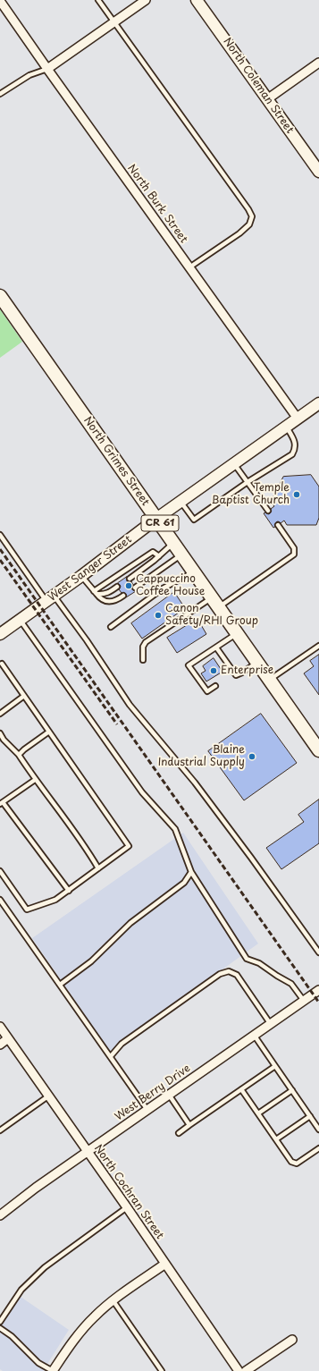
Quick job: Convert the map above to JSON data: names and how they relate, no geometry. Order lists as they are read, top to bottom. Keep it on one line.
{"streets":{"main road":["North Coleman Street","North Grimes Street","CR 61","West Sanger Street"],"street":["North Burk Street","West Berry Drive","North Cochran Street"]},"crossings":[["North Burk Street","West Sanger Street"],["North Grimes Street","West Sanger Street"],["West Berry Drive","North Cochran Street"]],"places":["Temple Baptist Church","Cappuccino Coffee House","Canon Safety/RHI Group","Enterprise","Blaine Industrial Supply"]}
